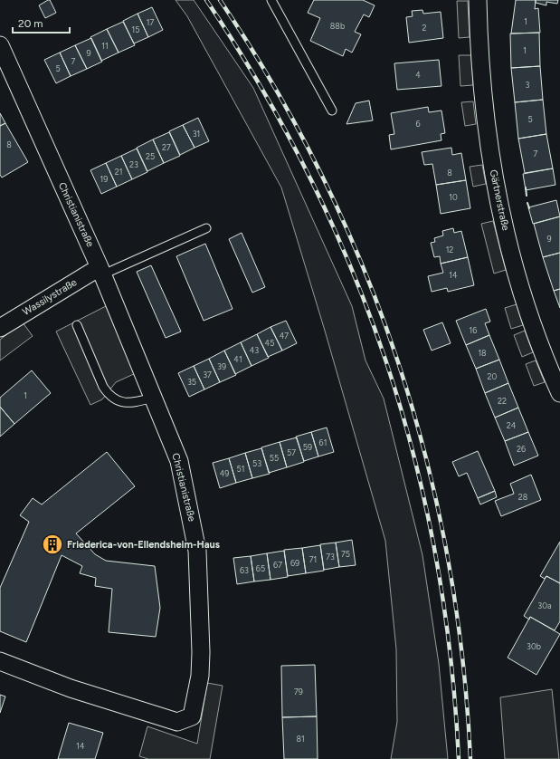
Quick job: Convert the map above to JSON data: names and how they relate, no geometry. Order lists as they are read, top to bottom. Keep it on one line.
{"streets":{"street":["Gärtnerstraße","Christianistraße","Wassilystraße"]},"crossings":[["Christianistraße","Wassilystraße"]],"places":{"building":["Friederica-von-Ellendsheim-Haus"]},"house_numbers":["1","17","88b","2","15","11","1","9","7","5","4","3","5","6","31","8","27","7","25","23","21","8","19","10","9","12","14","16","47","45","43","18","41","39","37","20","35","1","22","24","61","59","26","57","55","53","51","49","28","75","73","71","69","67","65","63","30a","30b","79","81","14"],"scale_bar":"20 m"}
